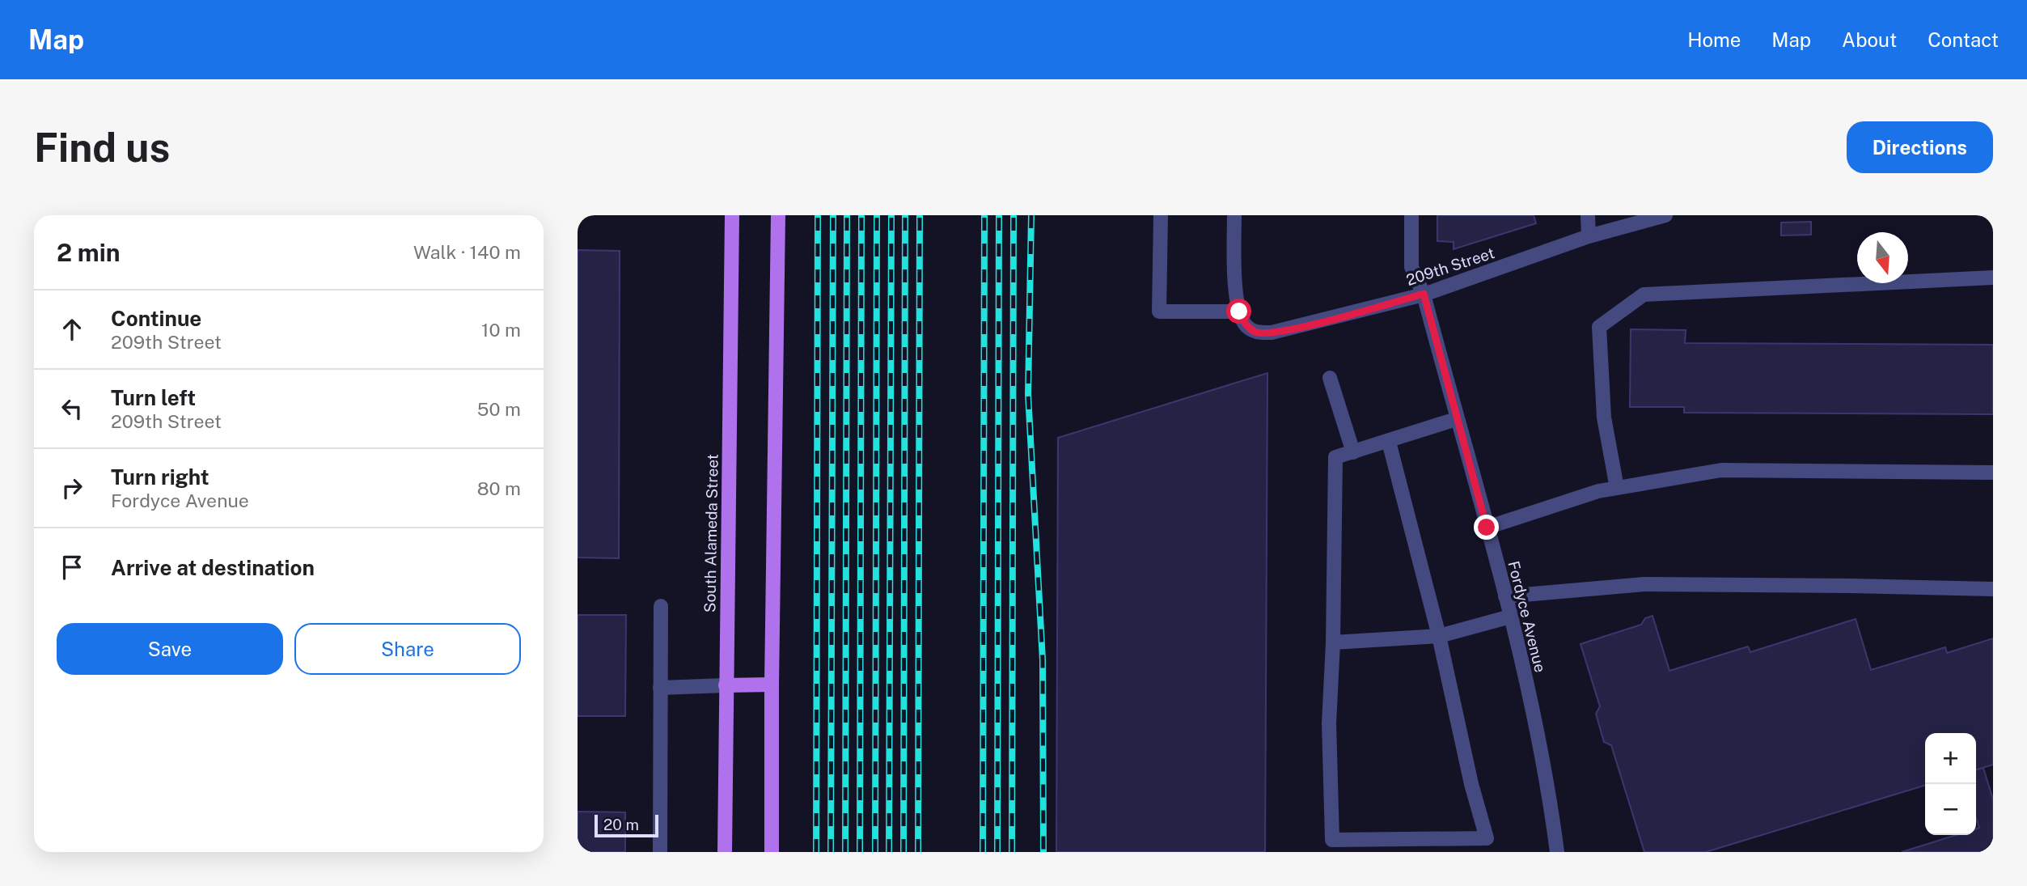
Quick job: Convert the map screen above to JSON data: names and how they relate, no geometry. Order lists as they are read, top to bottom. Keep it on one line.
{"streets":{"main road":["South Alameda Street"],"street":["209th Street","Fordyce Avenue"]},"crossings":[["209th Street","Fordyce Avenue"]],"scale_bar":"20 m","north":"bottom","page":{"header":"Map","nav":["Home","Map","About","Contact"],"buttons":["Directions",["Save","Share"]],"title":"Find us","heading":["2 min","Walk · 140 m"],"list":[["Continue","209th Street","10 m"],["Turn left","209th Street","50 m"],["Turn right","Fordyce Avenue","80 m"],"Arrive at destination"],"map_buttons":["+","−"],"scale":"20 m"}}
